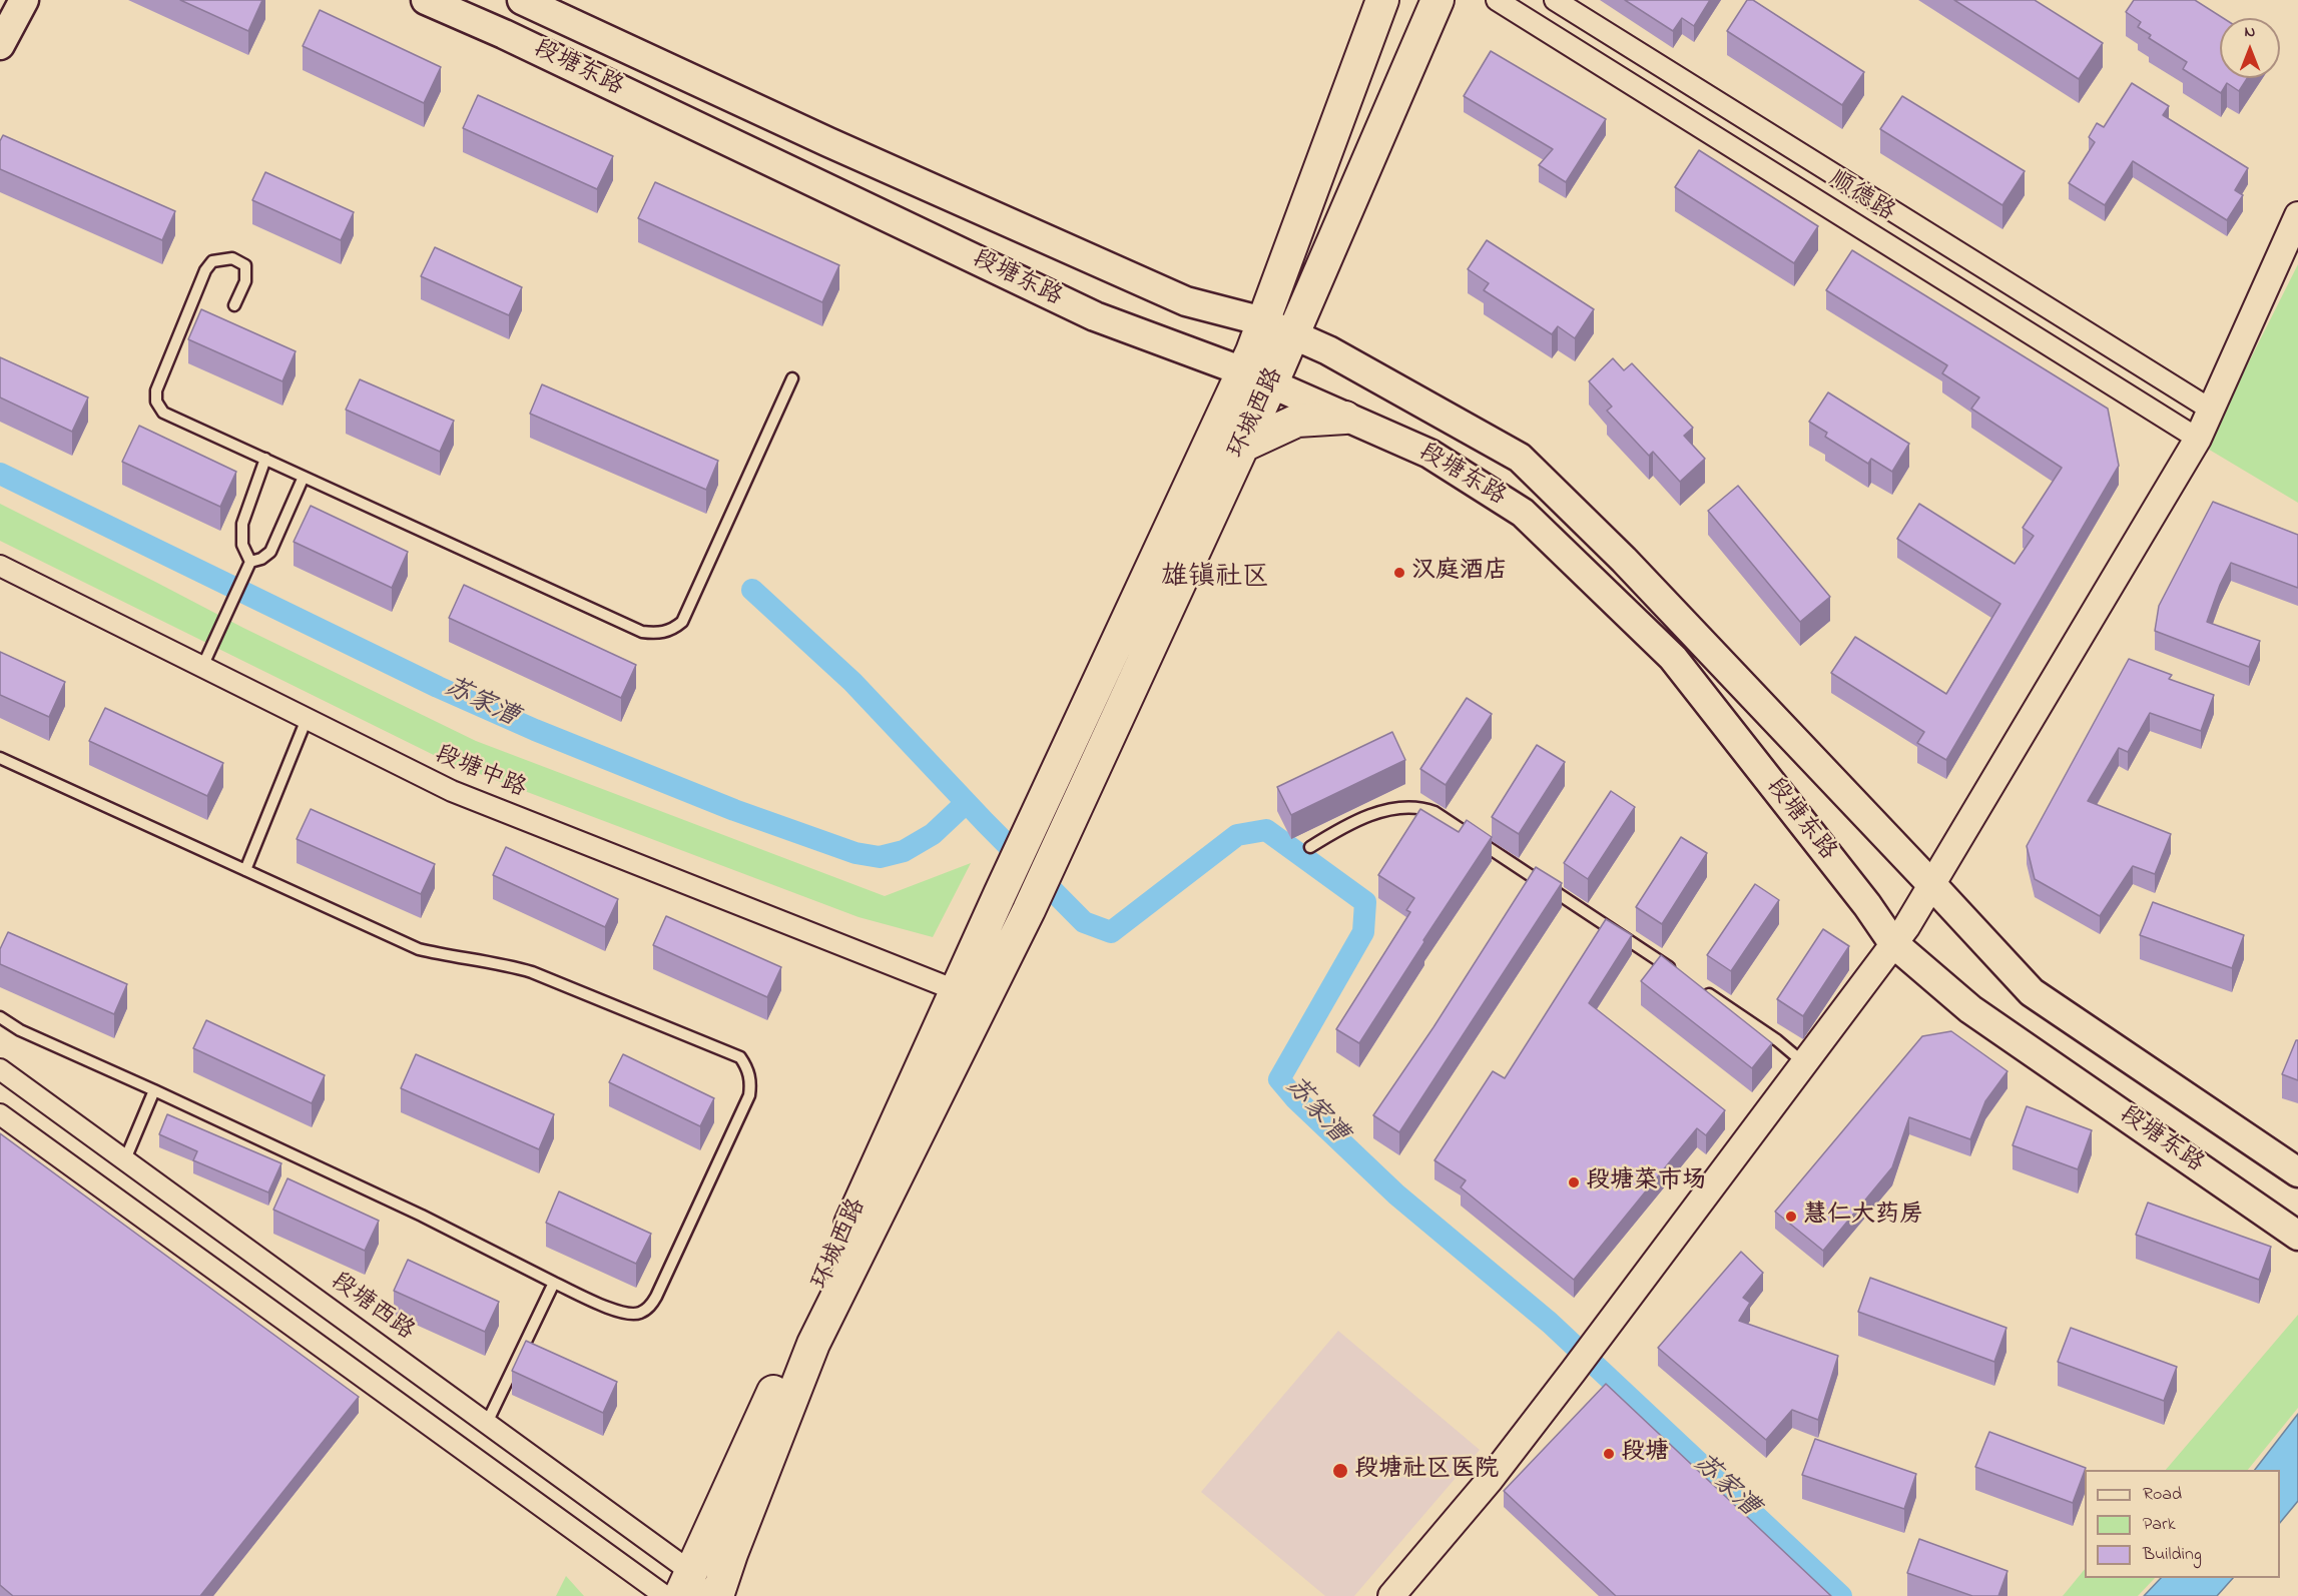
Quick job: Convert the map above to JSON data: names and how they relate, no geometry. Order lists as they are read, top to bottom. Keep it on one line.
{"streets":{"main road":["段塘东路","环城西路"],"street":["顺德路","段塘中路","段塘西路"]},"crossings":[["段塘东路","环城西路"],["环城西路","段塘中路"],["环城西路","段塘西路"]],"districts":["雄镇社区"],"water":["苏家漕"],"places":["汉庭酒店","段塘菜市场","慧仁大药房","段塘","段塘社区医院"],"legend":["Road","Park","Building"],"north":"top"}
